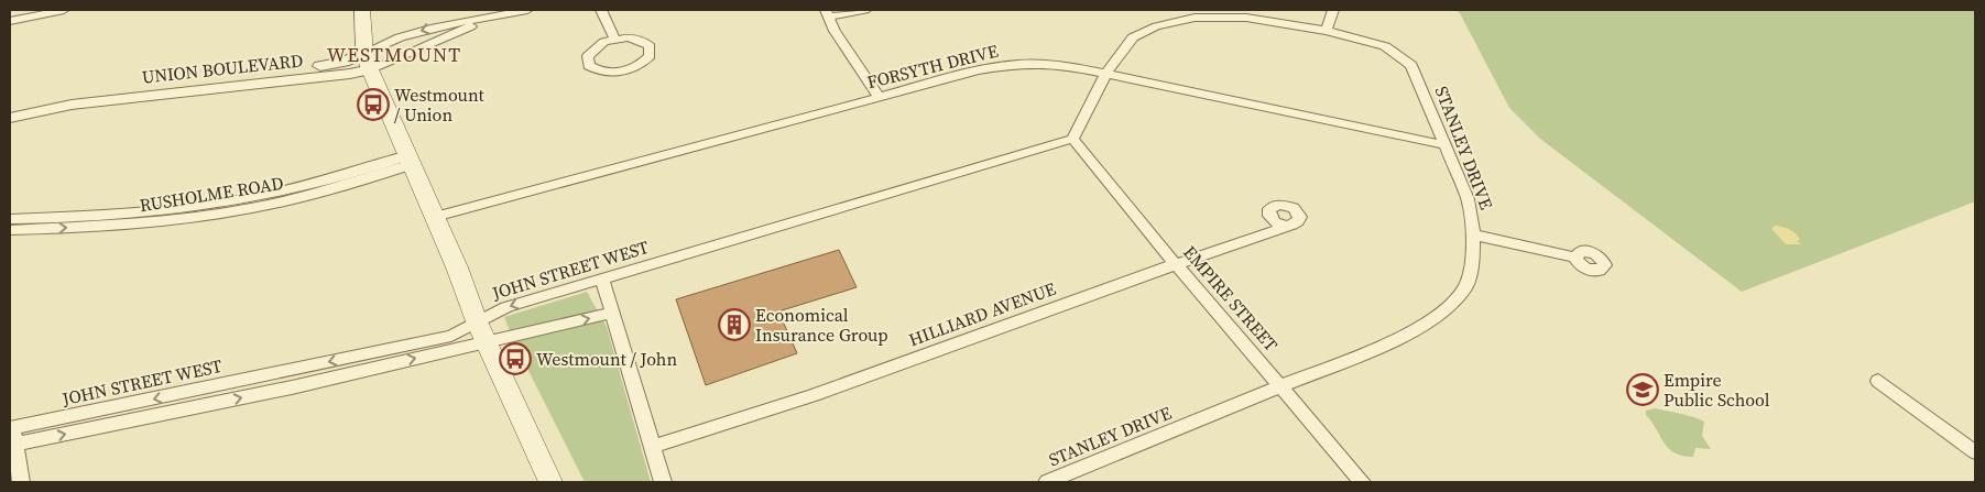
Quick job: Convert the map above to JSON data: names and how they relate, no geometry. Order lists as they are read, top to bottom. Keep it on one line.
{"streets":{"street":["FORSYTH DRIVE","UNION BOULEVARD","STANLEY DRIVE","RUSHOLME ROAD","JOHN STREET WEST","EMPIRE STREET","HILLIARD AVENUE"]},"crossings":[["FORSYTH DRIVE","STANLEY DRIVE"],["STANLEY DRIVE","JOHN STREET WEST"],["STANLEY DRIVE","EMPIRE STREET"],["JOHN STREET WEST","EMPIRE STREET"],["EMPIRE STREET","HILLIARD AVENUE"]],"districts":["WESTMOUNT"],"places":{"bus stop":["Westmount / Union","Westmount / John"],"building":["Economical Insurance Group"],"school or university":["Empire Public School"]}}
